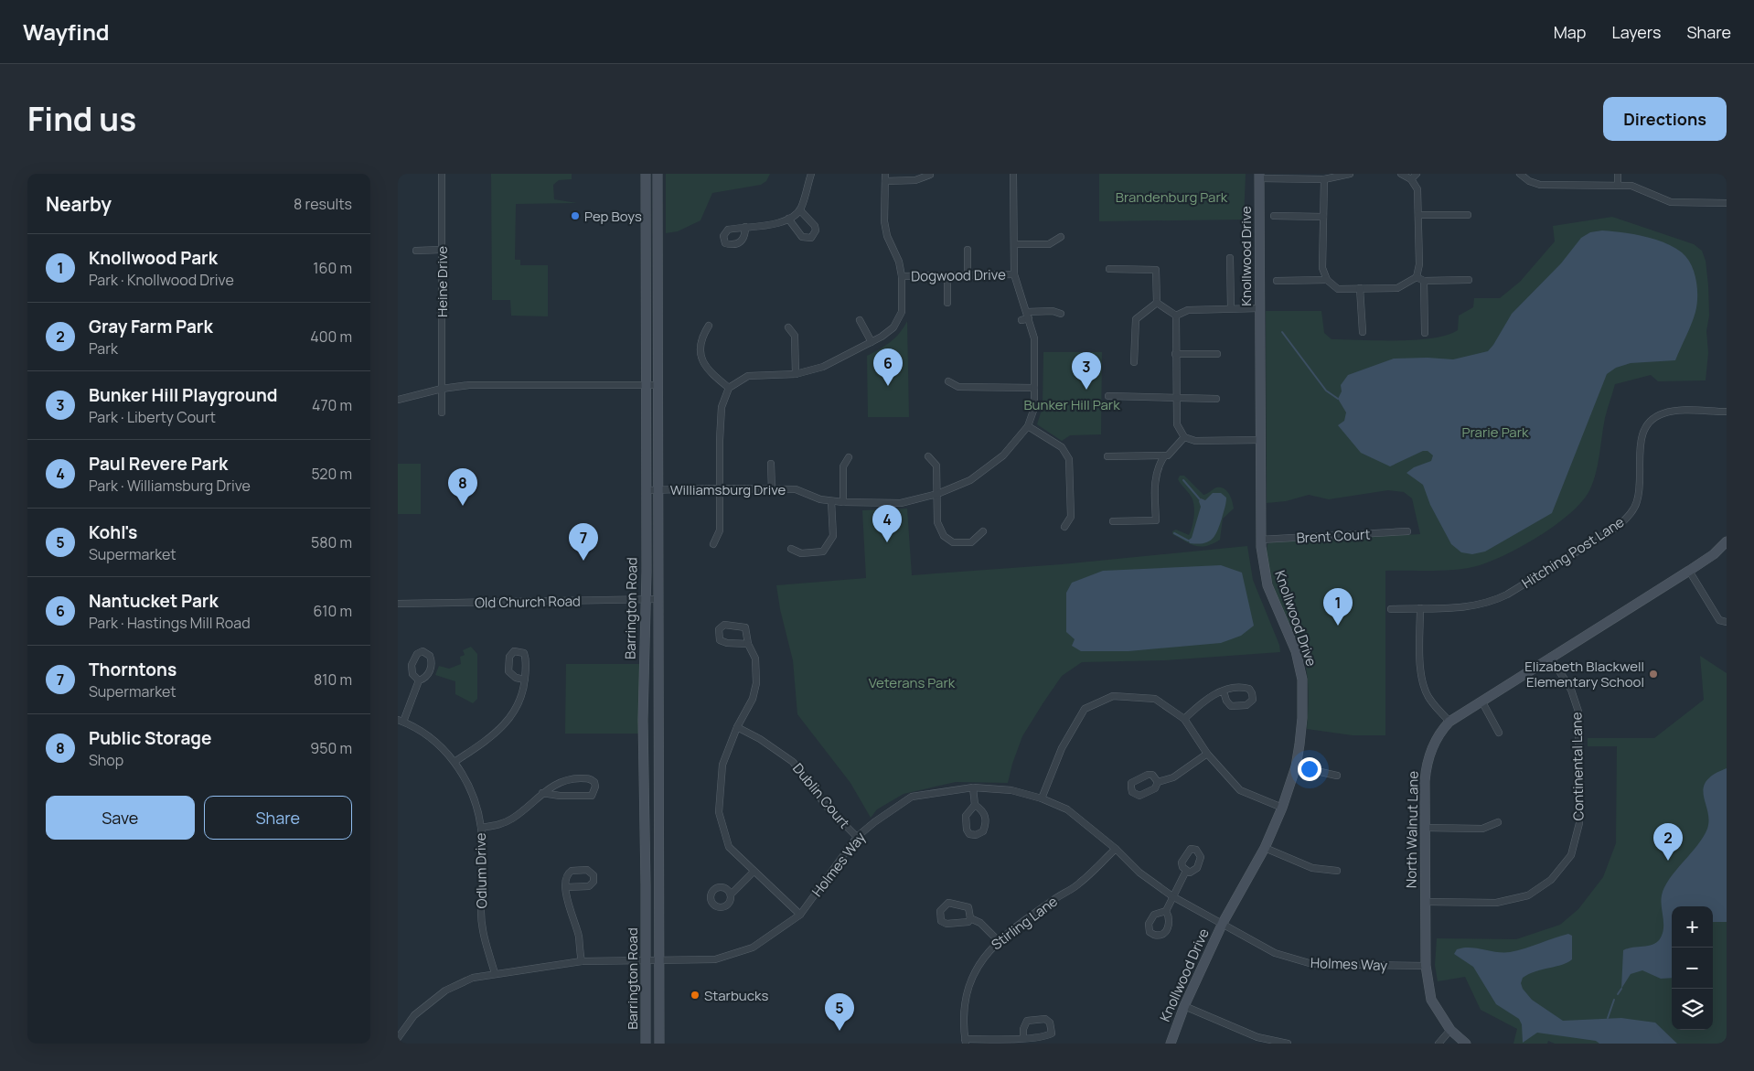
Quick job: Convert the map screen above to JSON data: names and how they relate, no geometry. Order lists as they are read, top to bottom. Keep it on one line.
{"streets":{"main road":["Knollwood Drive","Barrington Road","North Walnut Lane"],"street":["Dogwood Drive","Heine Drive","Williamsburg Drive","Brent Court","Hitching Post Lane","Old Church Road","Continental Lane","Dublin Court","Holmes Way","Odlum Drive","Stirling Lane"]},"crossings":[["Knollwood Drive","Brent Court"],["Knollwood Drive","Holmes Way"],["Dogwood Drive","Williamsburg Drive"],["Williamsburg Drive","Barrington Road"],["Old Church Road","Barrington Road"],["Barrington Road","Holmes Way"],["Continental Lane","North Walnut Lane"],["Dublin Court","Holmes Way"],["North Walnut Lane","Holmes Way"],["Holmes Way","Odlum Drive"],["Holmes Way","Stirling Lane"]],"parks":["Brandenburg Park","Bunker Hill Park","Prarie Park","Veterans Park"],"places":["Pep Boys","Elizabeth Blackwell Elementary School","Starbucks"],"page":{"header":"Wayfind","nav":["Map","Layers","Share"],"title":"Find us","buttons":["Directions",["Save","Share"]],"heading":["Nearby","8 results"],"list":[{"mark":"1","name":"Knollwood Park","note":"Park · Knollwood Drive","value":"160 m"},{"mark":"2","name":"Gray Farm Park","note":"Park","value":"400 m"},{"mark":"3","name":"Bunker Hill Playground","note":"Park · Liberty Court","value":"470 m"},{"mark":"4","name":"Paul Revere Park","note":"Park · Williamsburg Drive","value":"520 m"},{"mark":"5","name":"Kohl's","note":"Supermarket","value":"580 m"},{"mark":"6","name":"Nantucket Park","note":"Park · Hastings Mill Road","value":"610 m"},{"mark":"7","name":"Thorntons","note":"Supermarket","value":"810 m"},{"mark":"8","name":"Public Storage","note":"Shop","value":"950 m"}],"pins":["6","3","8","4","7","1","2","5"],"map_buttons":["+","−"]}}
